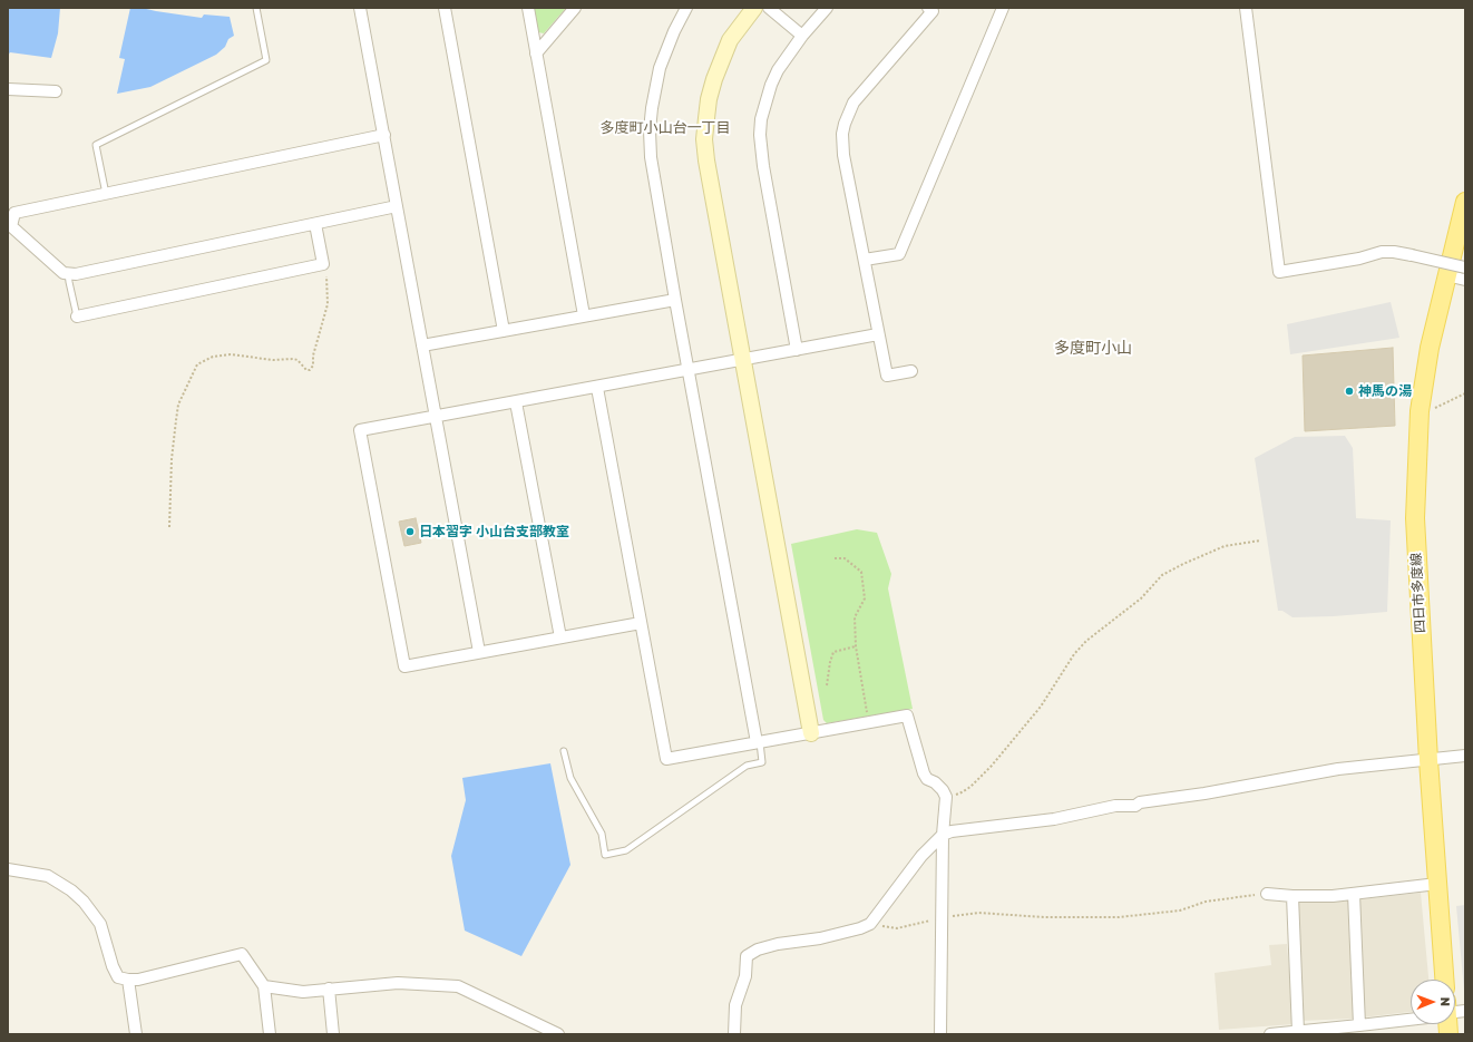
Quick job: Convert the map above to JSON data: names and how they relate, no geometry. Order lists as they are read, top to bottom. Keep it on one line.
{"streets":{"main road":["四日市多度線"]},"districts":["多度町小山台一丁目","多度町小山"],"places":["神馬の湯","日本習字 小山台支部教室"],"north":"right"}
